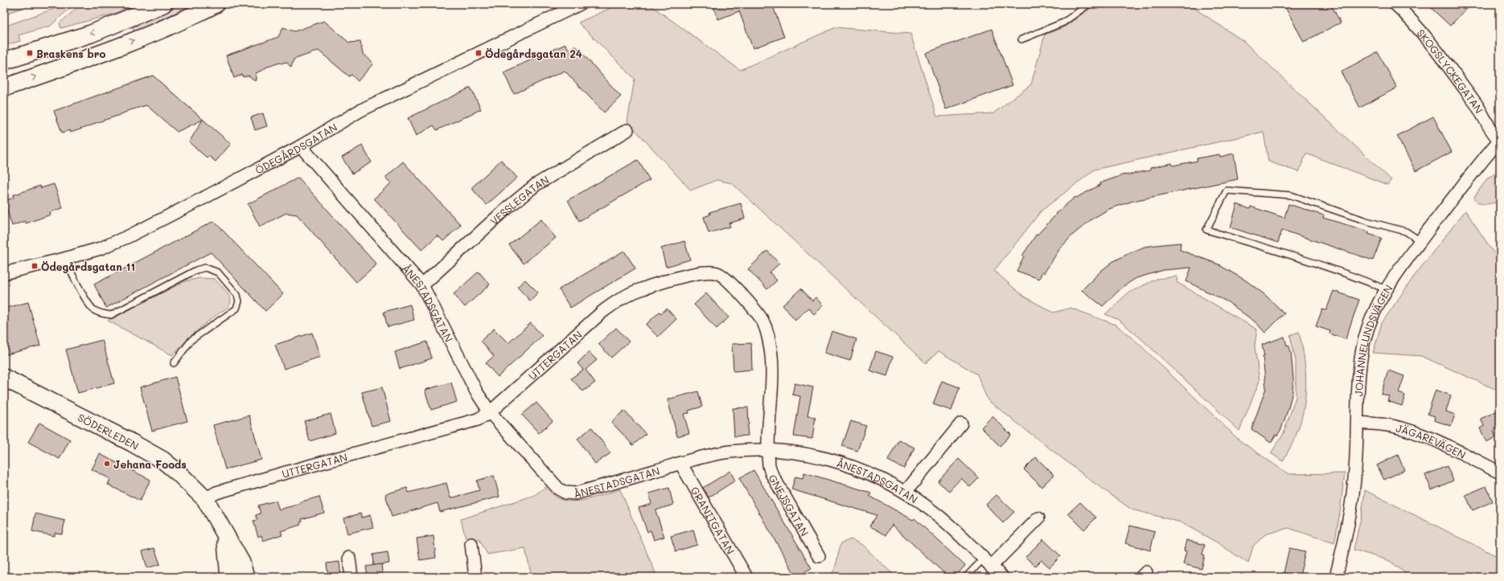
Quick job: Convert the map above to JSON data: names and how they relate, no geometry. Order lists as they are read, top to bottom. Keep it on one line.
{"streets":{"main road":["SÖDERLEDEN"],"street":["SKOGSLYCKEGATAN","ÖDEGÅRDSGATAN","VESSLEGATAN","ÅNESTADSGATAN","JOHANNELUNDSVÄGEN","UTTERGATAN","JÄGAREVÄGEN","GNEJSGATAN","GRANITGATAN"]},"crossings":[["SKOGSLYCKEGATAN","JOHANNELUNDSVÄGEN"],["ÖDEGÅRDSGATAN","ÅNESTADSGATAN"],["VESSLEGATAN","ÅNESTADSGATAN"],["ÅNESTADSGATAN","UTTERGATAN"],["ÅNESTADSGATAN","GNEJSGATAN"],["ÅNESTADSGATAN","GRANITGATAN"],["JOHANNELUNDSVÄGEN","JÄGAREVÄGEN"],["UTTERGATAN","SÖDERLEDEN"],["UTTERGATAN","GNEJSGATAN"]],"places":{"transit":["Braskens bro","Ödegårdsgatan 24","Ödegårdsgatan 11"],"other":["Jehana Foods"]}}
